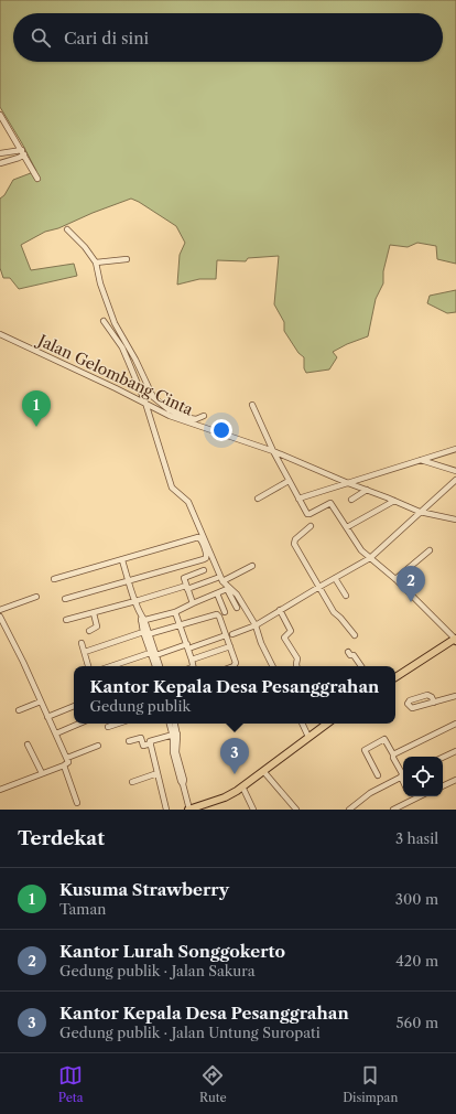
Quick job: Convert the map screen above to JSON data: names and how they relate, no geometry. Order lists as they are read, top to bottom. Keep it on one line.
{"streets":{"street":["Jalan Gelombang Cinta"]},"page":{"search":"Cari di sini","pins":["1","2","3"],"popup":["Kantor Kepala Desa Pesanggrahan","Gedung publik"],"heading":["Terdekat","3 hasil"],"list":[{"mark":"1","name":"Kusuma Strawberry","note":"Taman","value":"300 m"},{"mark":"2","name":"Kantor Lurah Songgokerto","note":"Gedung publik · Jalan Sakura","value":"420 m"},{"mark":"3","name":"Kantor Kepala Desa Pesanggrahan","note":"Gedung publik · Jalan Untung Suropati","value":"560 m"}],"nav":["Peta","Rute","Disimpan"]}}
